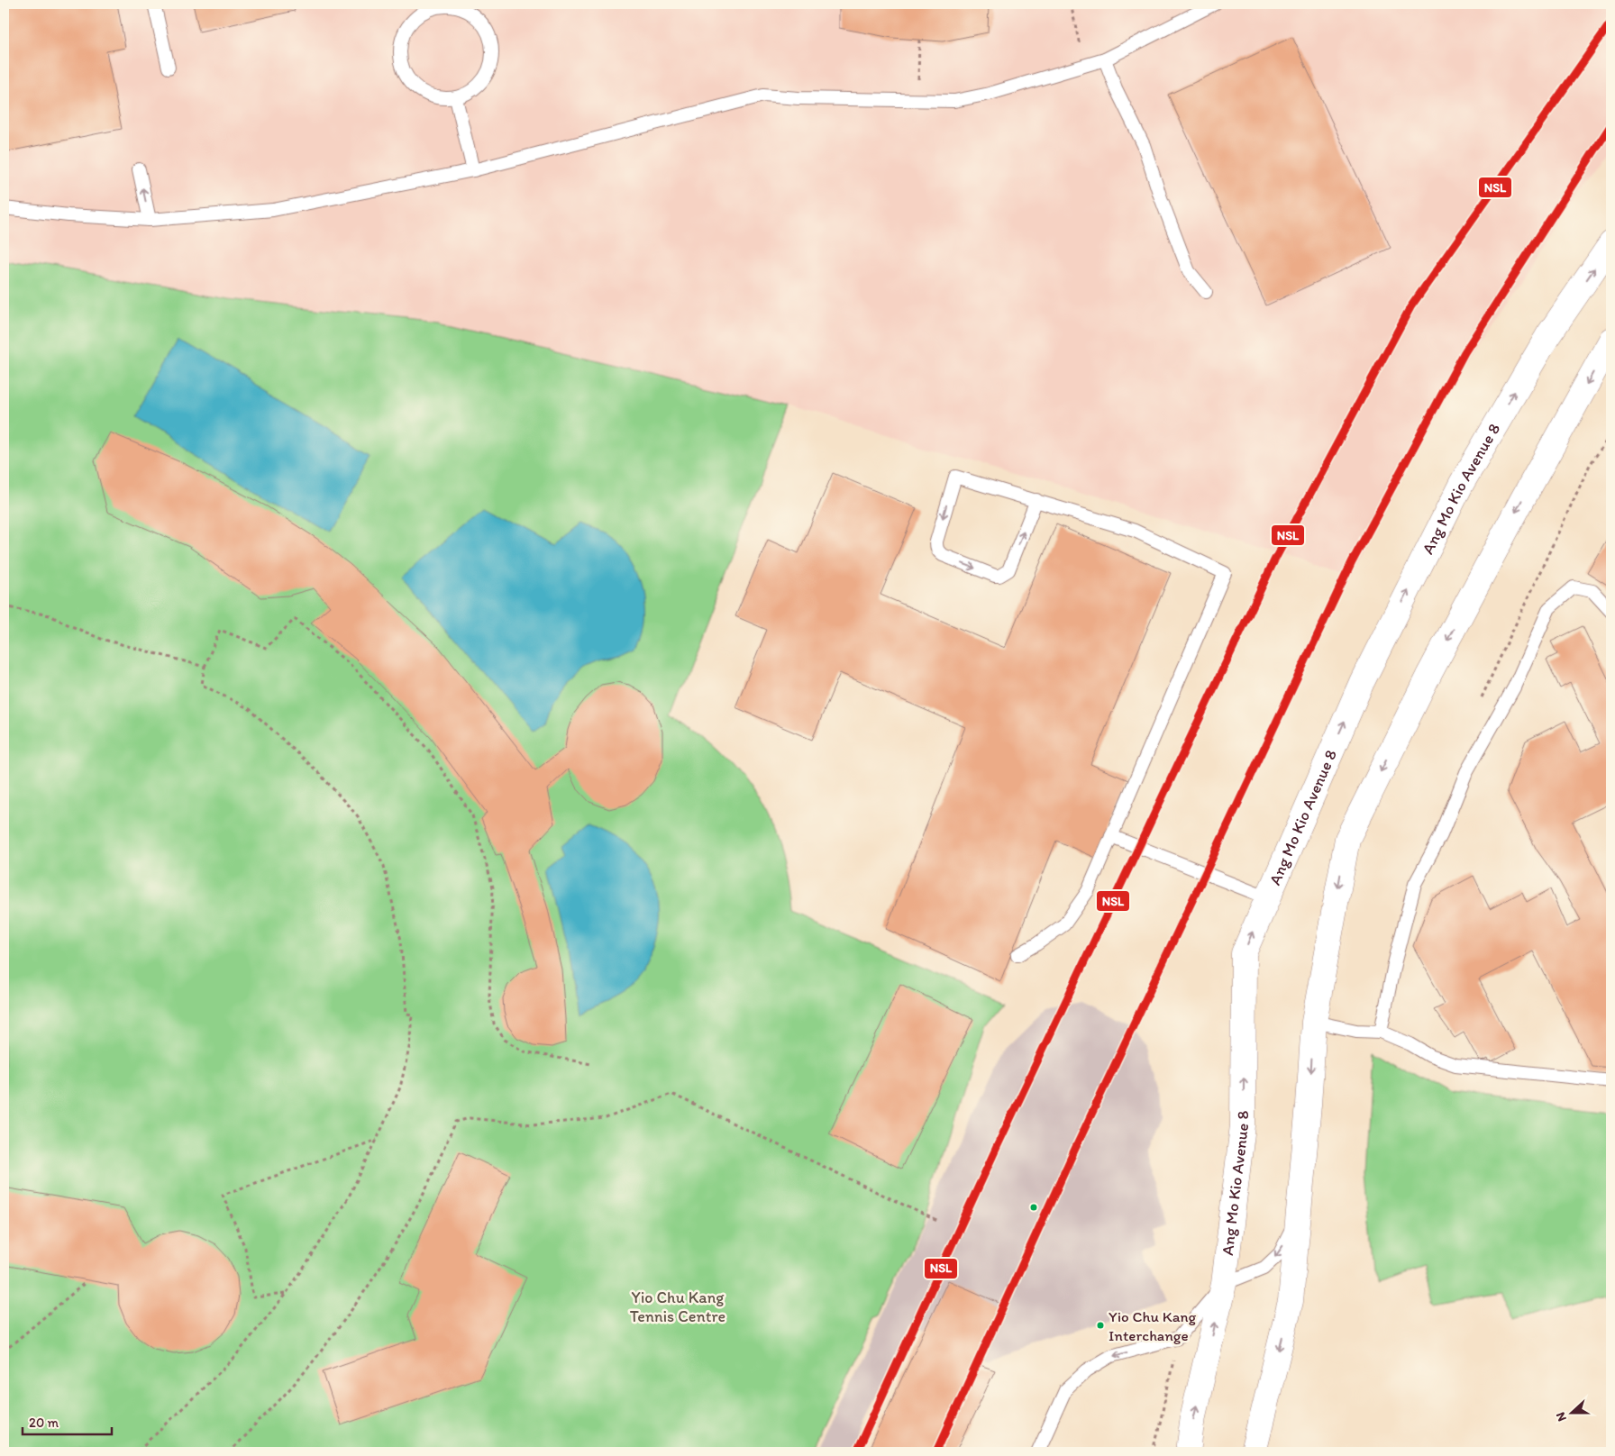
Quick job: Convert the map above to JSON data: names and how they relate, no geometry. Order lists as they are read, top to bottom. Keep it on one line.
{"streets":{"main road":["Ang Mo Kio Avenue 8"]},"parks":["Yio Chu Kang Tennis Centre"],"places":["Yio Chu Kang Interchange"],"lines":["transit line NSL"],"scale_bar":"20 m","north":"left"}
